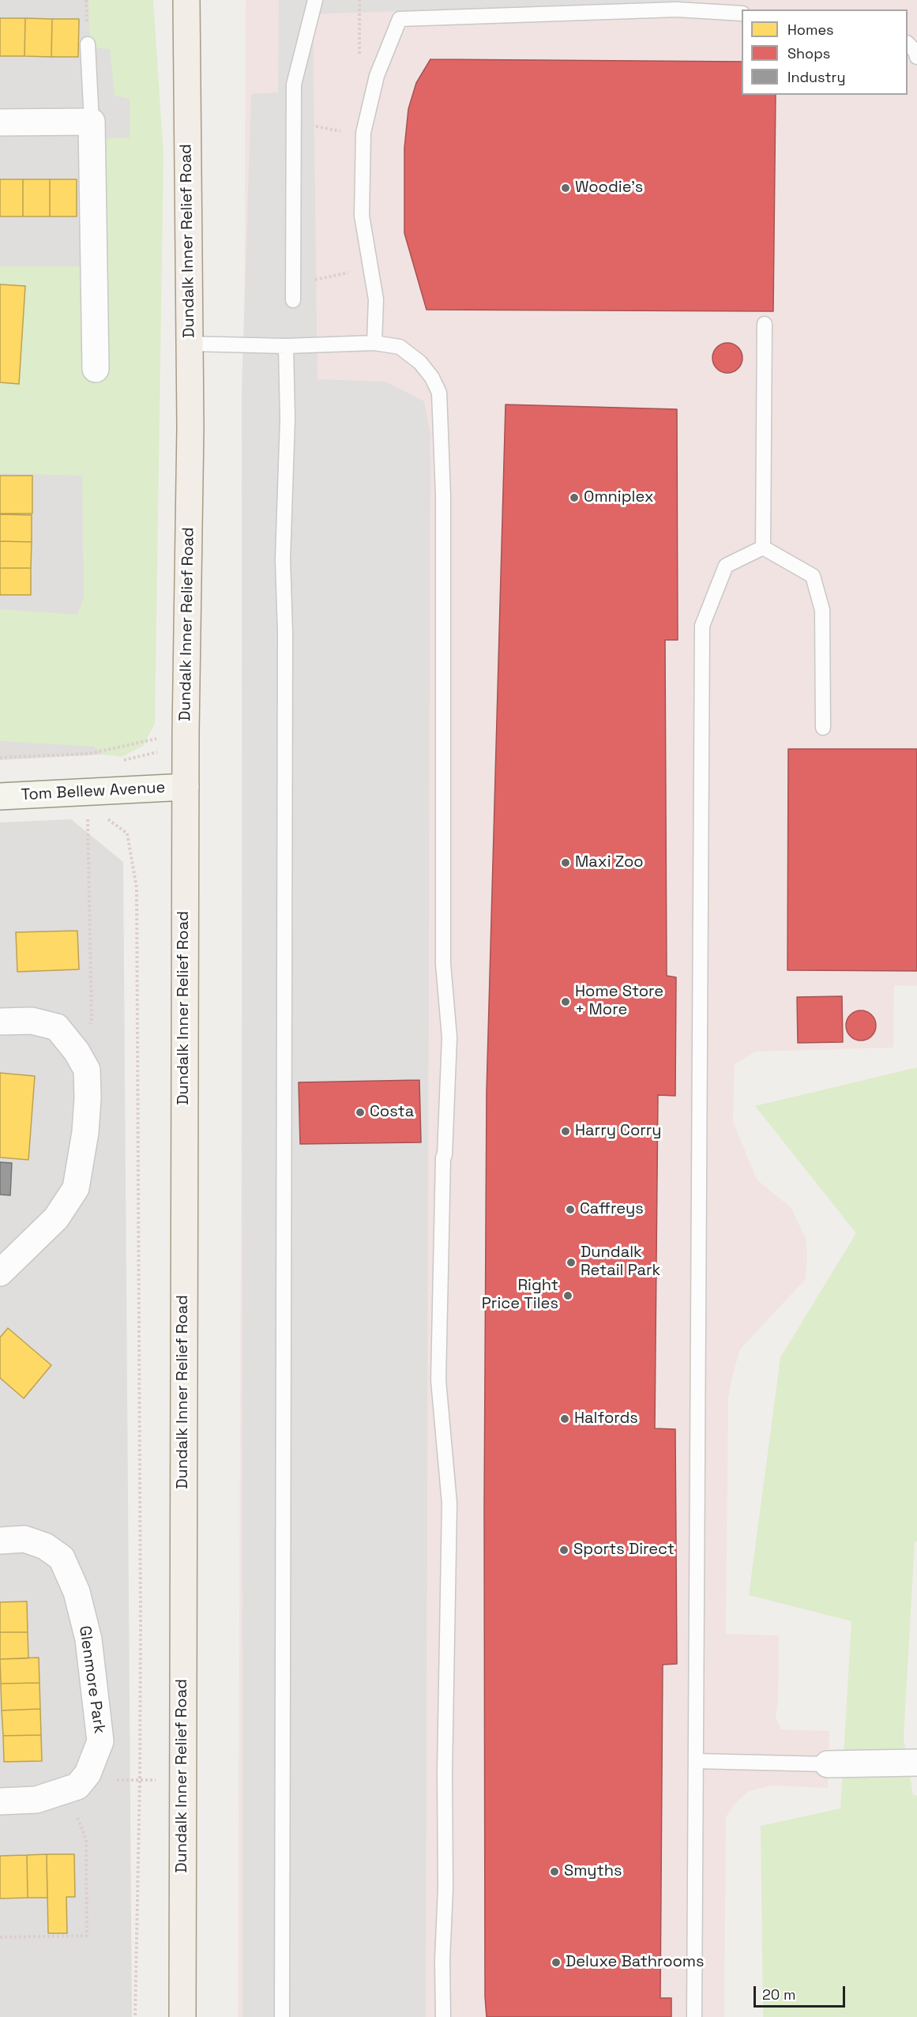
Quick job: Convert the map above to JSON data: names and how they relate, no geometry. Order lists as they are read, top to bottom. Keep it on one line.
{"streets":{"main road":["Dundalk Inner Relief Road"],"street":["Tom Bellew Avenue","Glenmore Park"]},"crossings":[["Dundalk Inner Relief Road","Tom Bellew Avenue"]],"places":["Woodie's","Omniplex","Maxi Zoo","Home Store + More","Costa","Harry Corry","Caffreys","Dundalk Retail Park","Right Price Tiles","Halfords","Sports Direct","Smyths","Deluxe Bathrooms"],"legend":["Homes","Shops","Industry"],"scale_bar":"20 m"}
